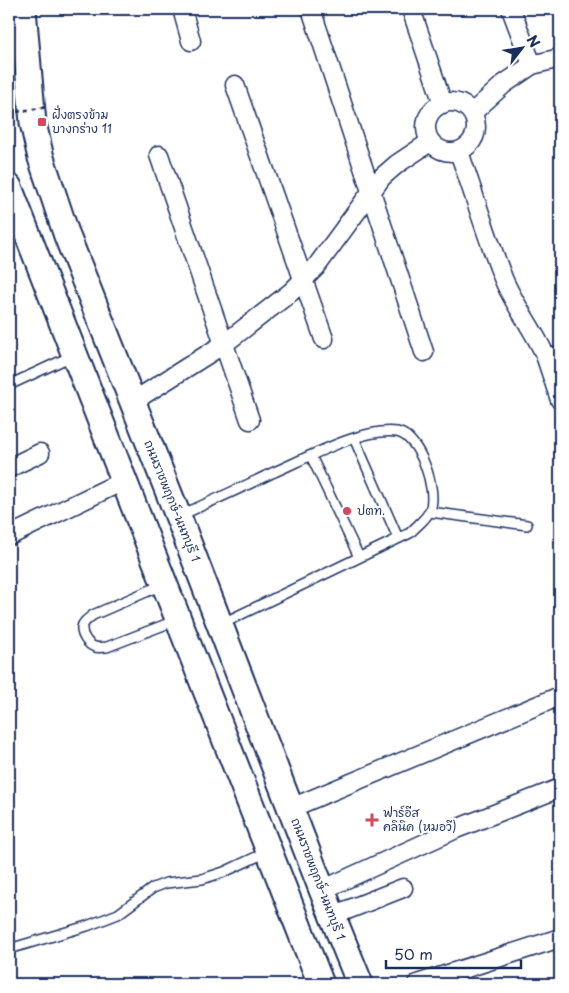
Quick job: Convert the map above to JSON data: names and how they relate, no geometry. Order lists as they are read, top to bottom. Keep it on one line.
{"streets":{"main road":["ถนนราชพฤกษ์-นนทบุรี 1"]},"places":{"transit":["ฝั่งตรงข้าม บางกร่าง 11"],"other":["ปตท."],"health":["ฟาร์อีส คลินิค (หมอวี)"]},"scale_bar":"50 m","north":"top right"}
